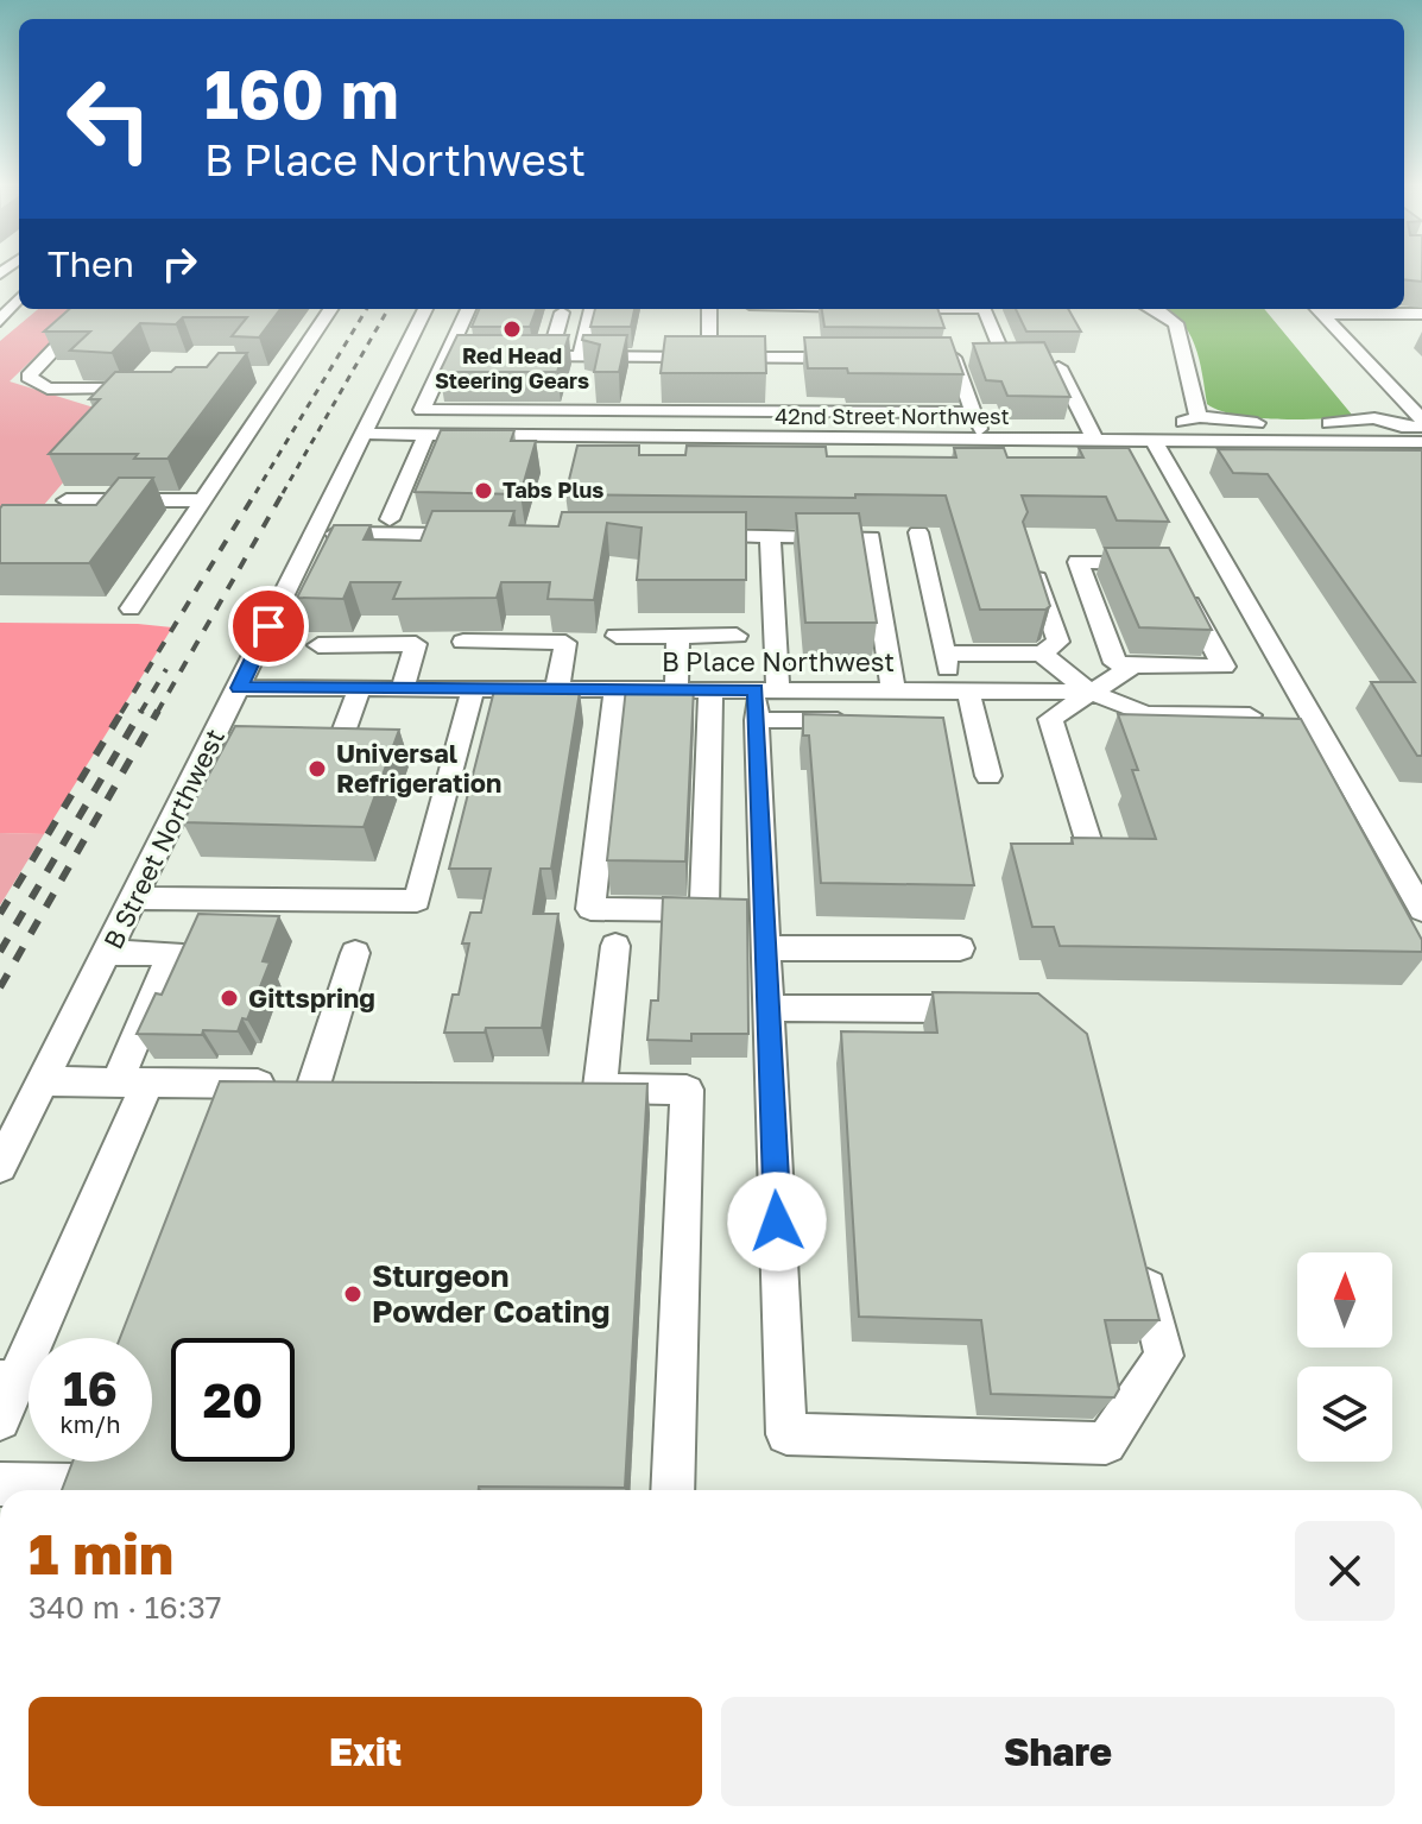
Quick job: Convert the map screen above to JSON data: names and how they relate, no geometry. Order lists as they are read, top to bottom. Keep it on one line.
{"streets":{"street":["42nd Street Northwest","B Place Northwest","B Street Northwest"]},"crossings":[["B Place Northwest","B Street Northwest"]],"places":["Red Head Steering Gears","Tabs Plus","Universal Refrigeration","Gittspring","Sturgeon Powder Coating"],"north":"top","page":{"turn":["160 m","B Place Northwest"],"then":"Then","speed":"16 km/h","limit":"20","heading":["1 min","340 m · 16:37"],"buttons":["Exit","Share"]}}
